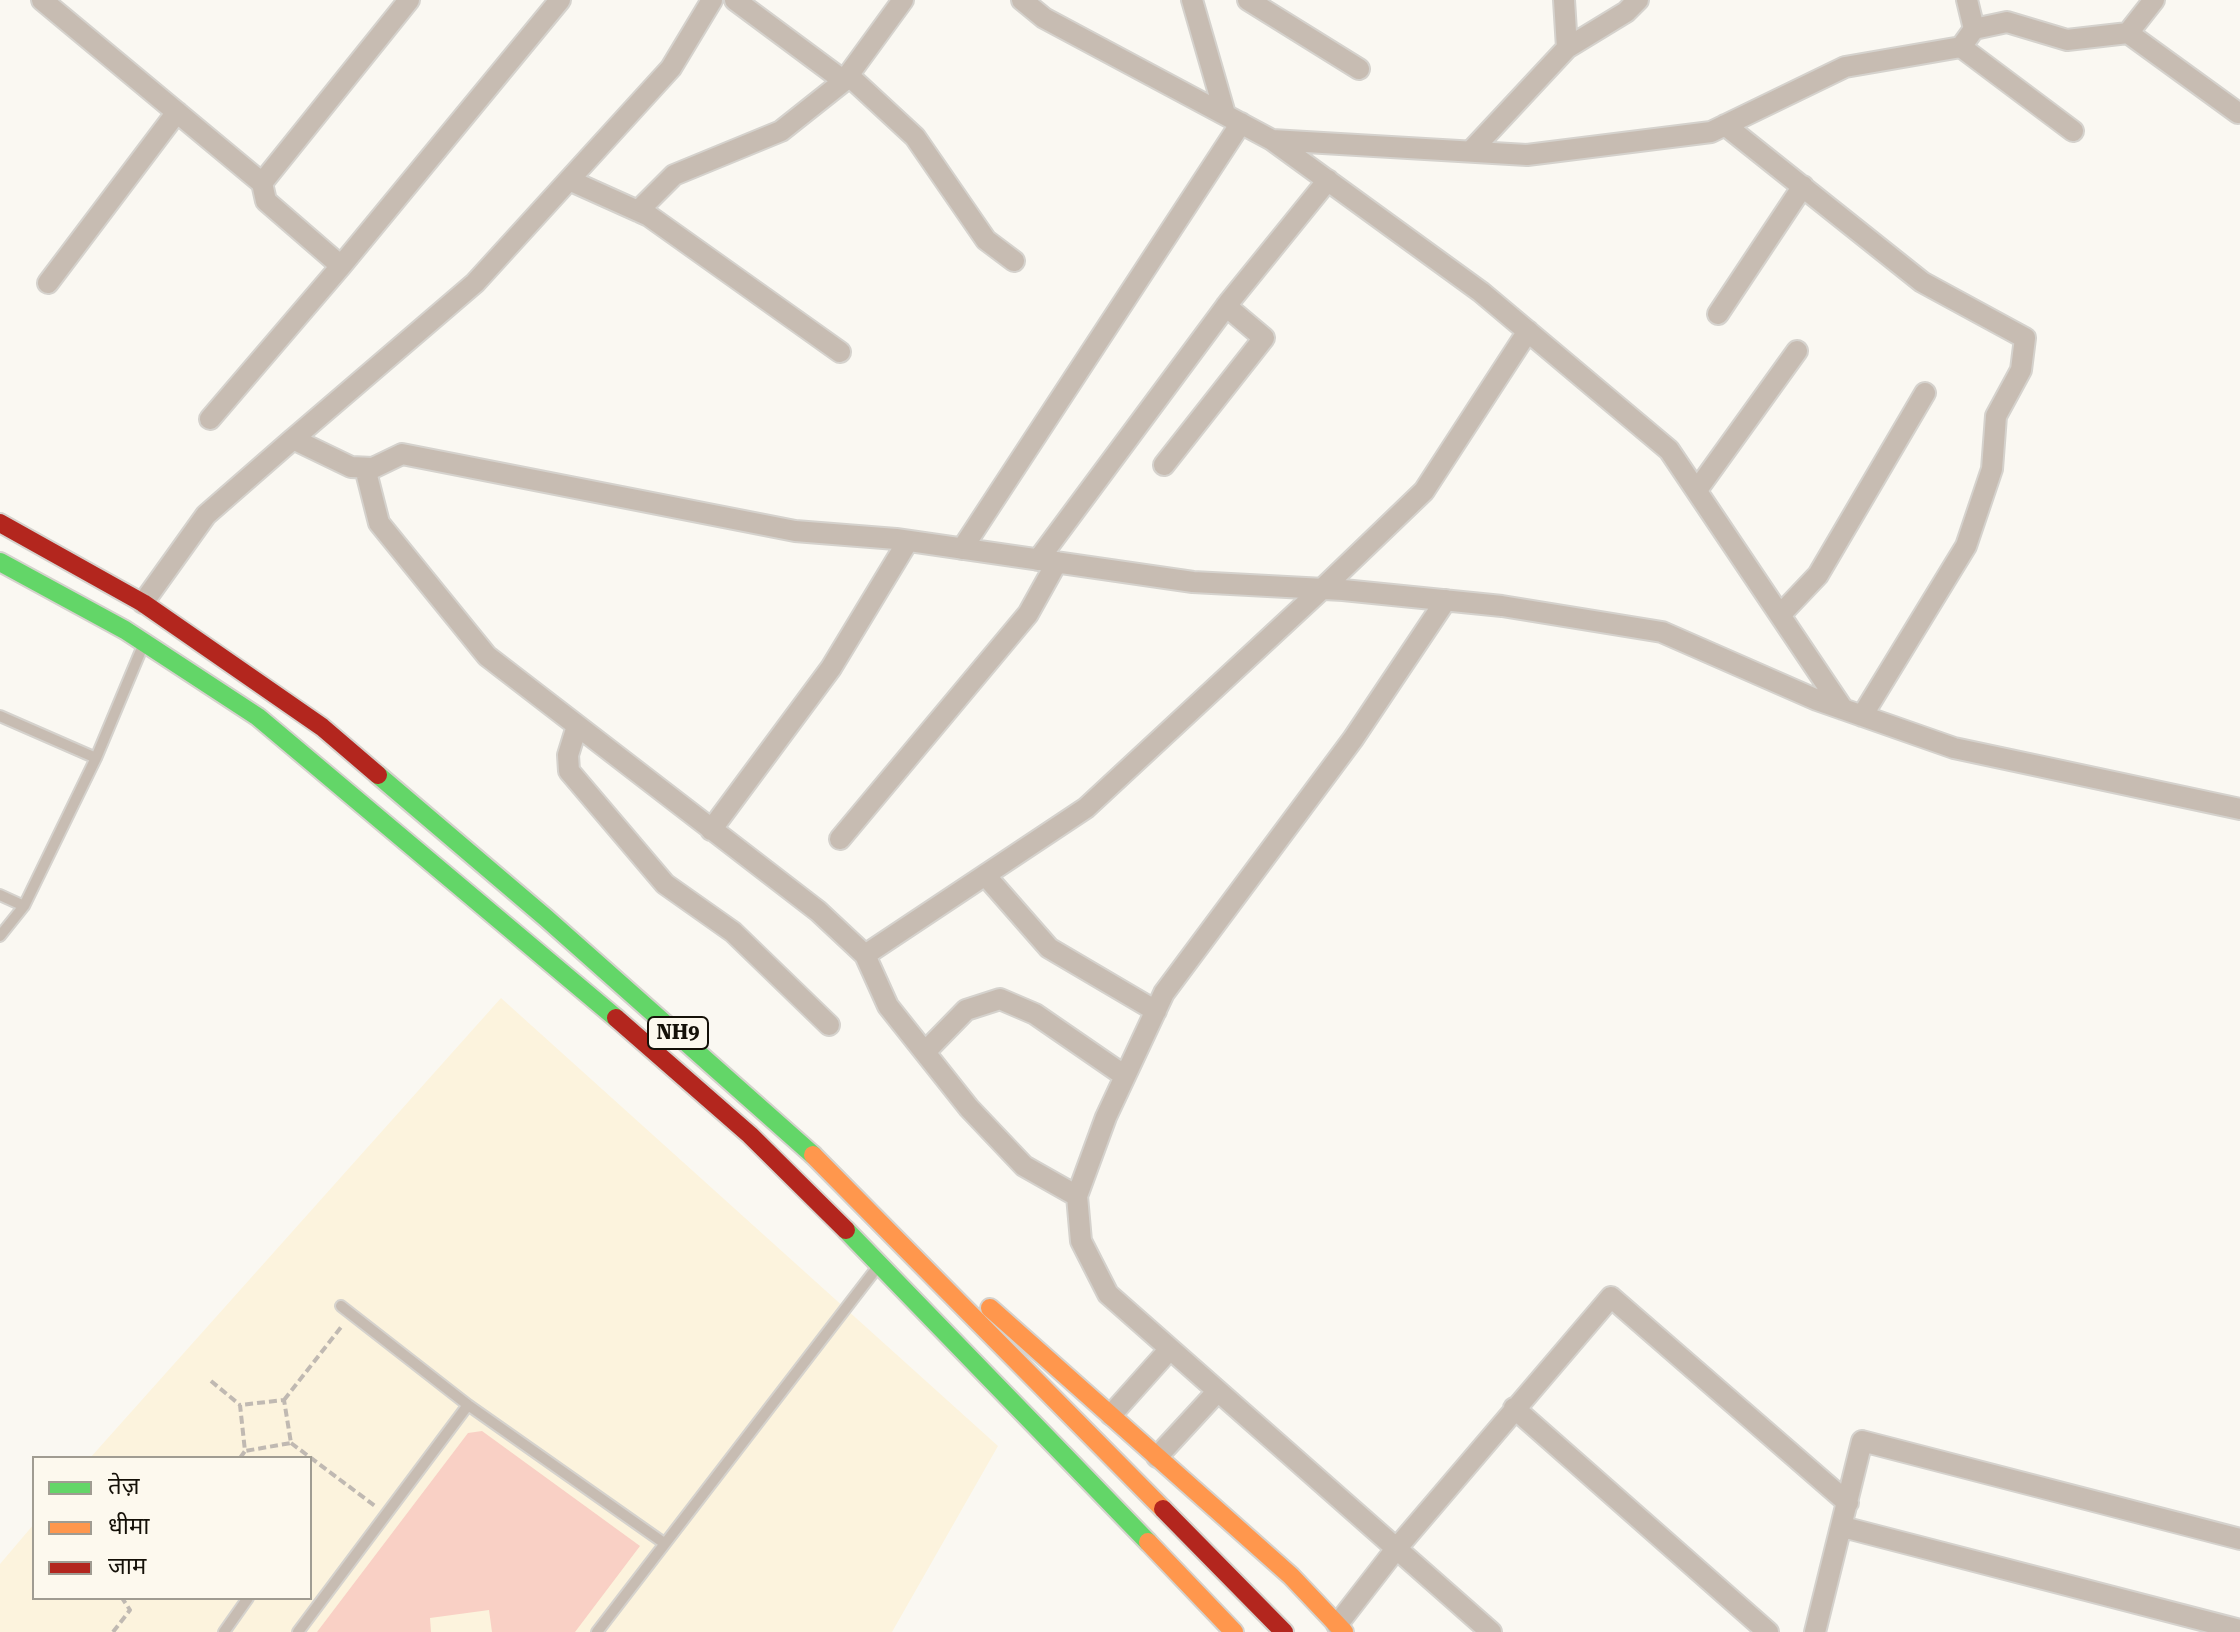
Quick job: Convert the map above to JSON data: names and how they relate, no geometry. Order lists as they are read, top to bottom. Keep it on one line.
{"streets":{"highway":["NH9"]},"legend":["तेज़","धीमा","जाम"]}
